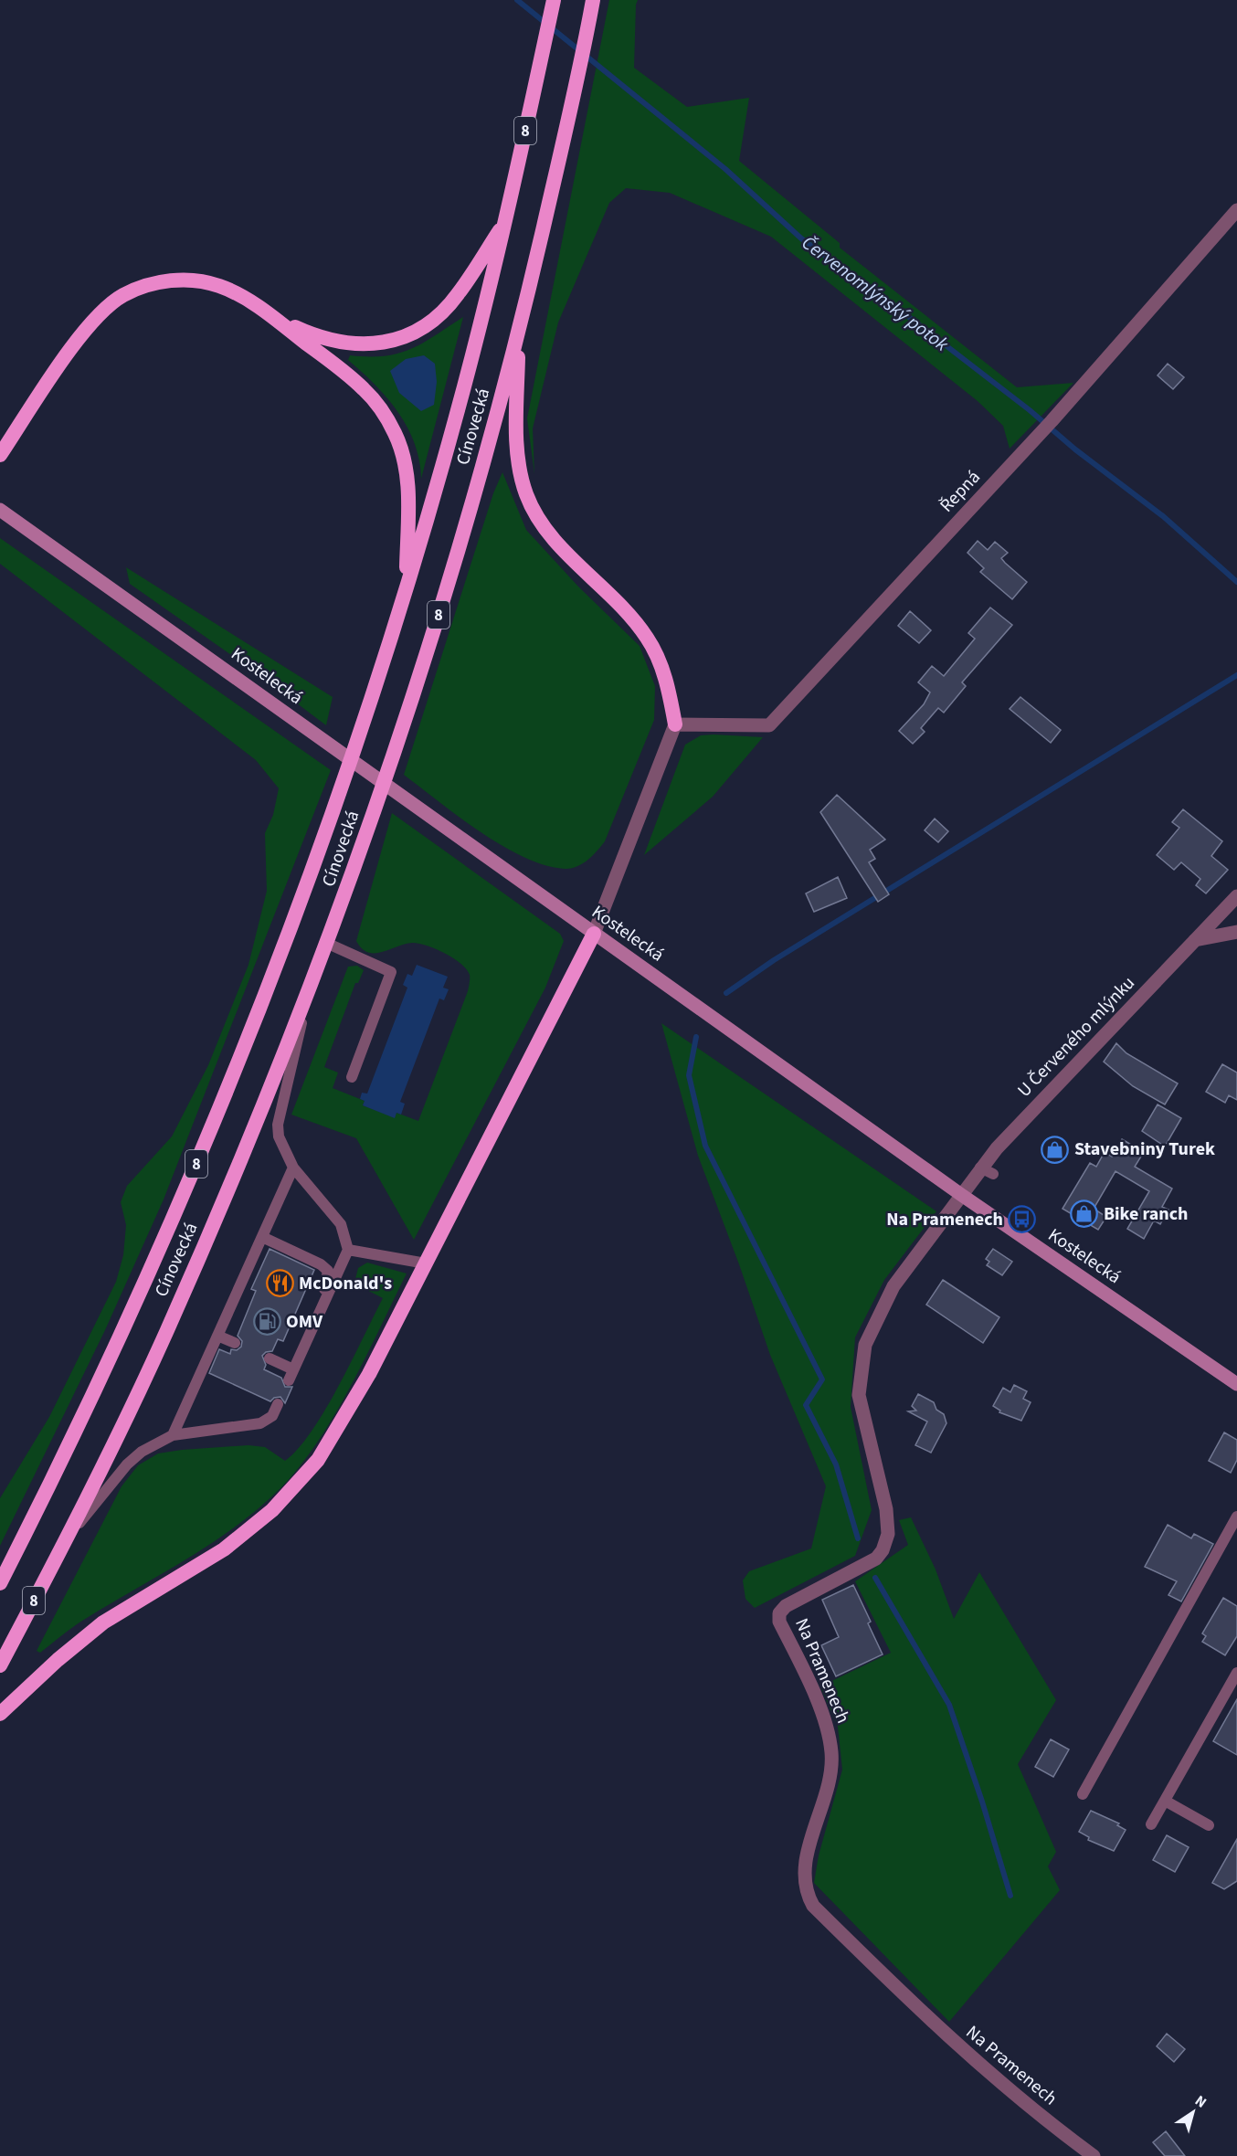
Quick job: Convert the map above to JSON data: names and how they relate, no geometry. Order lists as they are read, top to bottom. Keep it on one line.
{"streets":{"highway":["8","Cínovecká"],"main road":["Kostelecká"],"street":["Řepná","U Červeného mlýnku","Na Pramenech"]},"crossings":[["Kostelecká","U Červeného mlýnku"],["Kostelecká","Na Pramenech"],["U Červeného mlýnku","Na Pramenech"]],"water":["Červenomlýnský potok"],"places":{"shop":["Stavebniny Turek","Bike ranch"],"bus stop":["Na Pramenech"],"restaurant":["McDonald's"],"fuel station":["OMV"]},"north":"top right"}
